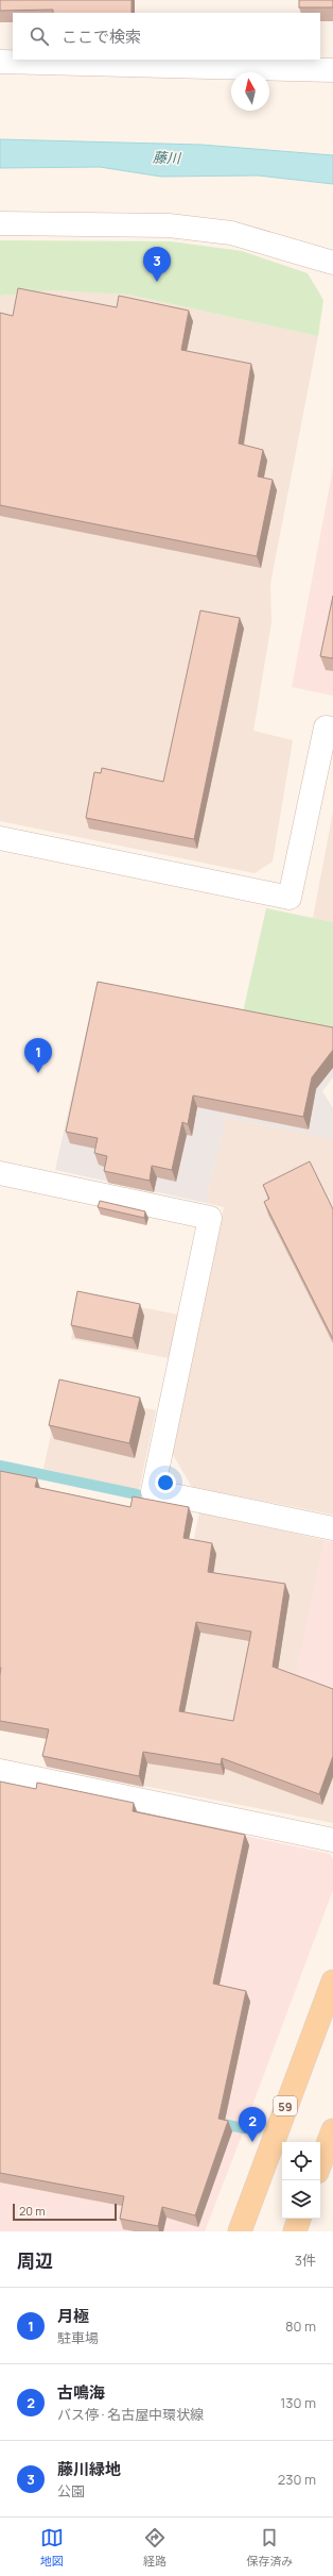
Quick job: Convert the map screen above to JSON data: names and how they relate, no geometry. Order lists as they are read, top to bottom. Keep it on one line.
{"streets":{"main road":["59"]},"water":["藤川"],"scale_bar":"20 m","north":"top","page":{"search":"ここで検索","pins":["3","1","2"],"scale":"20 m","heading":["周辺","3件"],"list":[{"mark":"1","name":"月極","note":"駐車場","value":"80 m"},{"mark":"2","name":"古鳴海","note":"バス停 · 名古屋中環状線","value":"130 m"},{"mark":"3","name":"藤川緑地","note":"公園","value":"230 m"}],"nav":["地図","経路","保存済み"]}}
